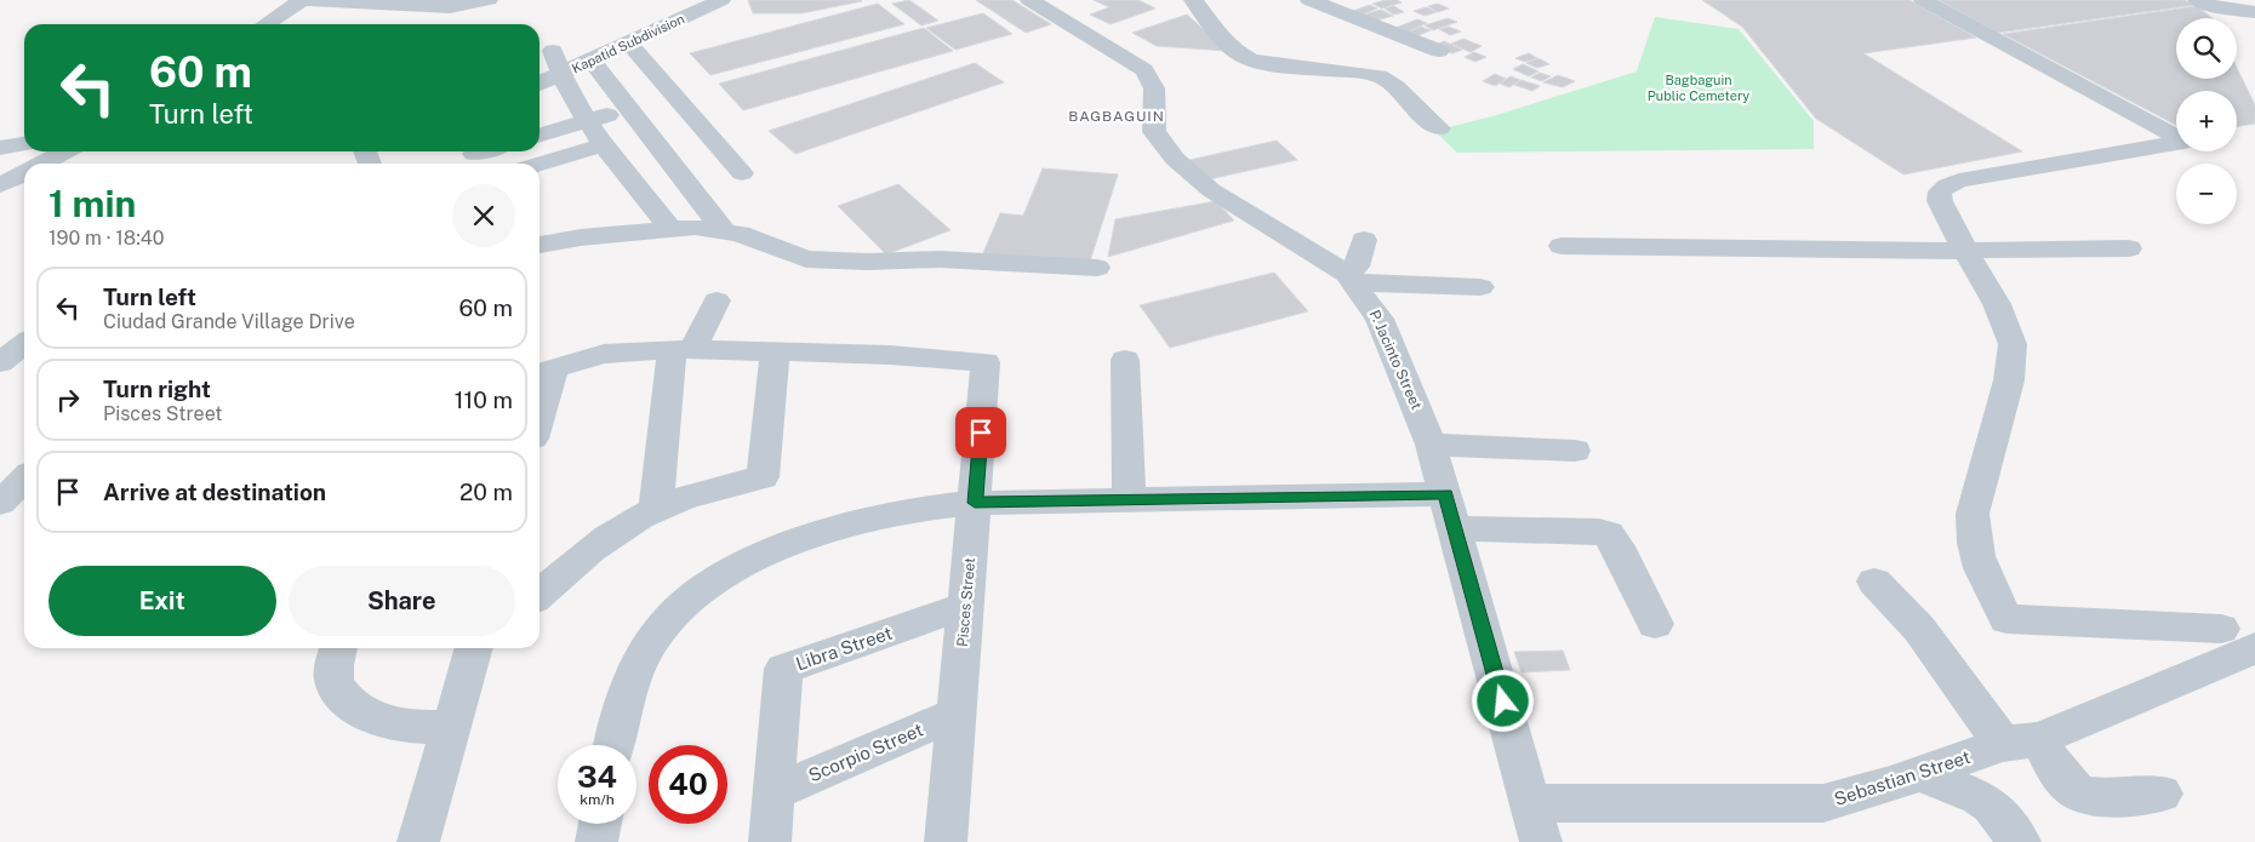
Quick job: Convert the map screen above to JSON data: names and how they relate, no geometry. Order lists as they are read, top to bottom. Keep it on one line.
{"streets":{"street":["Kapatid Subdivision","P. Jacinto Street","Pisces Street","Libra Street","Scorpio Street","Sebastian Street"]},"crossings":[["P. Jacinto Street","Sebastian Street"],["Pisces Street","Libra Street"],["Pisces Street","Scorpio Street"],["Libra Street","Scorpio Street"]],"districts":["BAGBAGUIN"],"parks":["Bagbaguin Public Cemetery"],"page":{"map_buttons":["+","−"],"turn":["60 m","Turn left"],"heading":["1 min","190 m · 18:40"],"list":[{"name":"Turn left","note":"Ciudad Grande Village Drive","value":"60 m"},{"name":"Turn right","note":"Pisces Street","value":"110 m"},{"name":"Arrive at destination","value":"20 m"}],"buttons":["Exit","Share"],"speed":"34 km/h","limit":"40"}}
